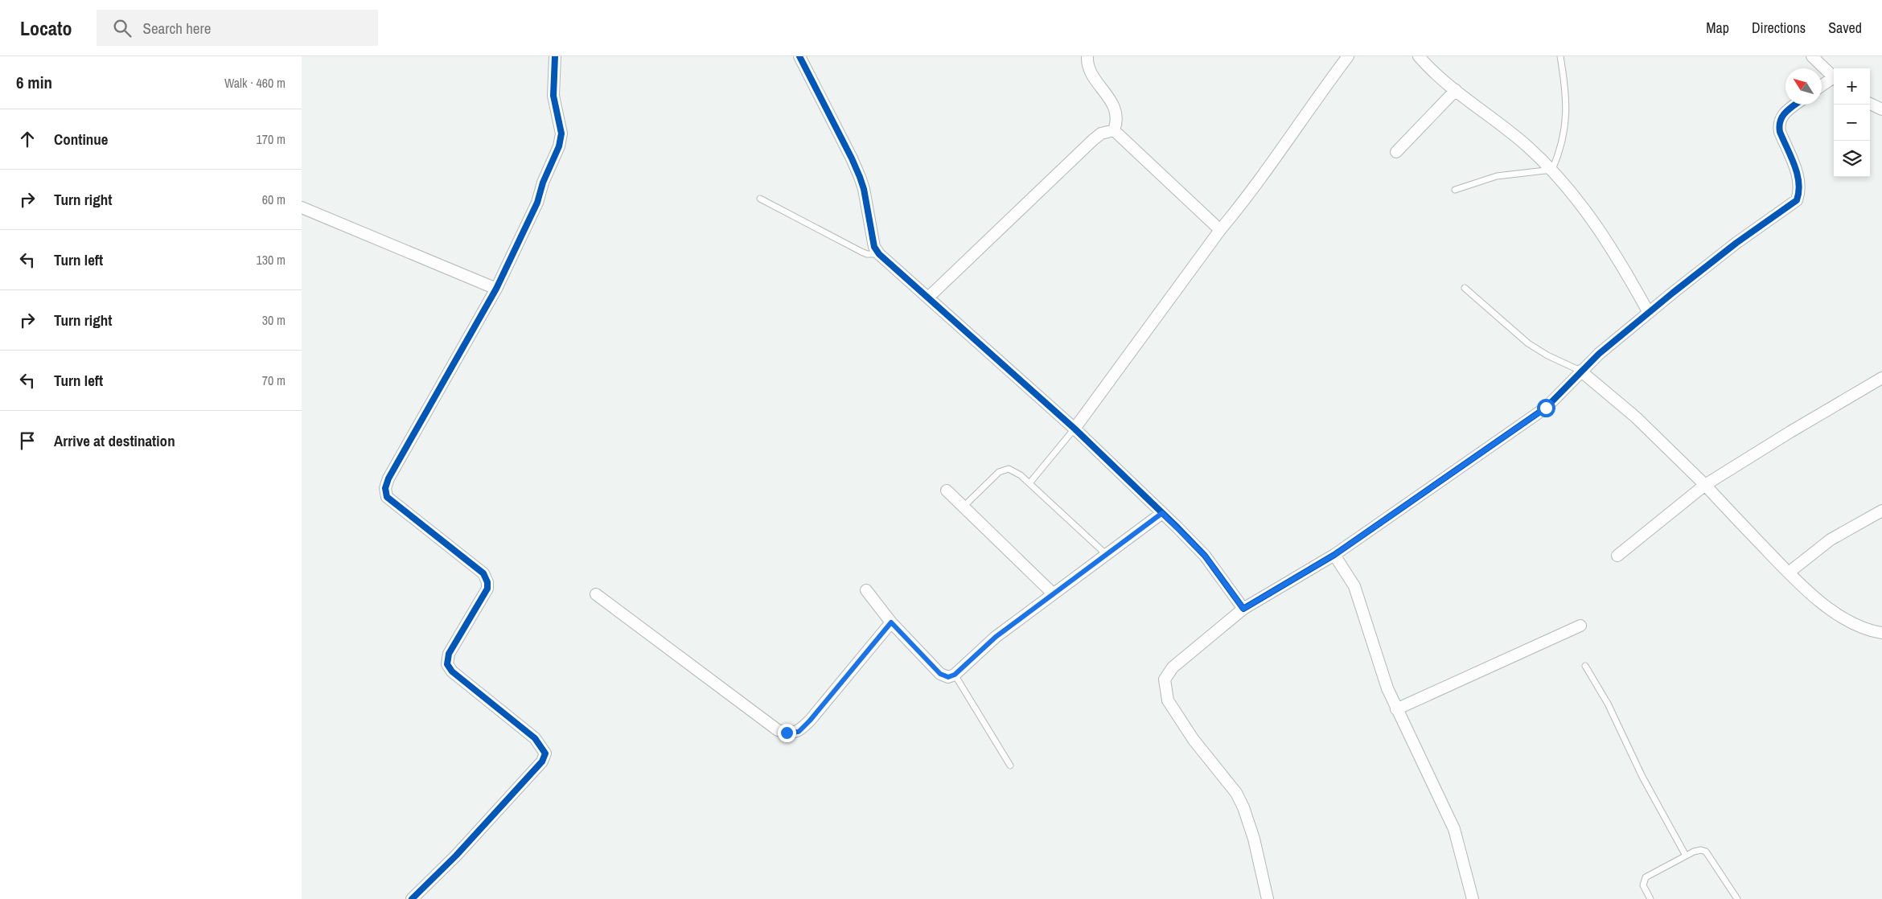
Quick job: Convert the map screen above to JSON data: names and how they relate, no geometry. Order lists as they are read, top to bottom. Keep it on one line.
{"north":"top left","page":{"header":"Locato","search":"Search here","nav":["Map","Directions","Saved"],"heading":["6 min","Walk · 460 m"],"map_buttons":["+","−"],"list":[["Continue","170 m"],["Turn right","60 m"],["Turn left","130 m"],["Turn right","30 m"],["Turn left","70 m"],"Arrive at destination"]}}
